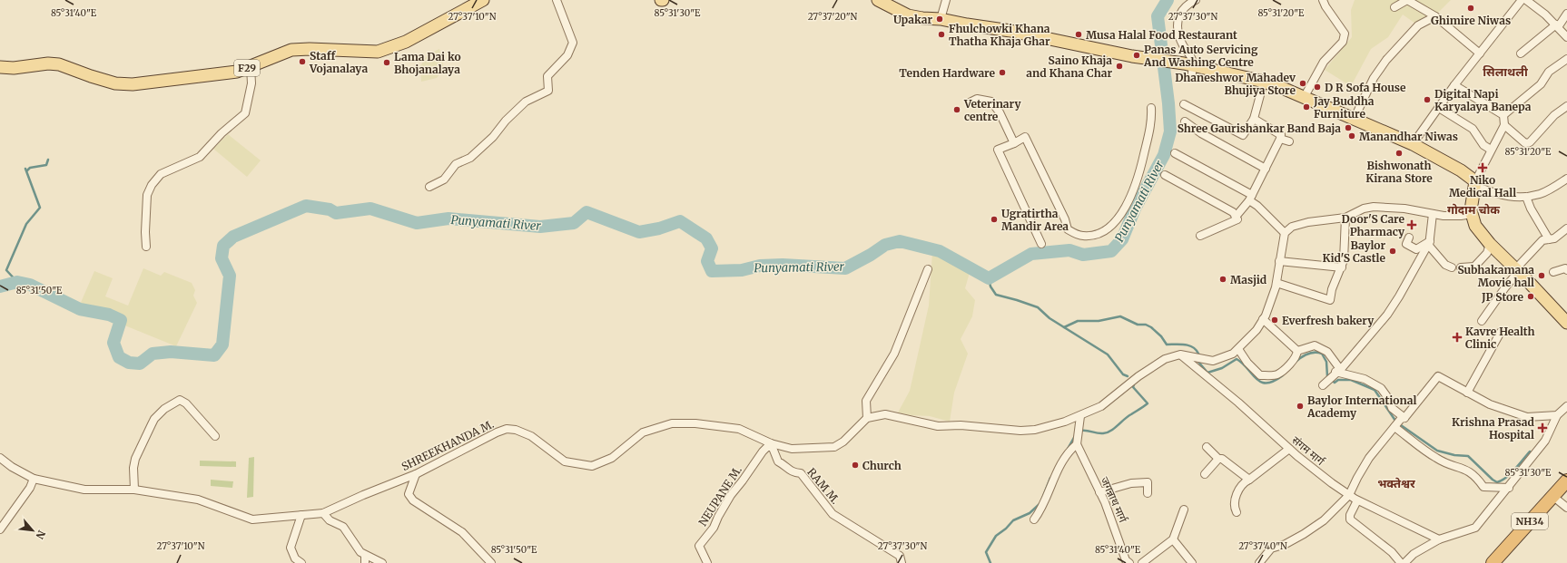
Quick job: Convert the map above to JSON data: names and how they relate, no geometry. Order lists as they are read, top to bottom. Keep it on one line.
{"streets":{"highway":["NH34"],"main road":["F29"],"street":["SHREEKHANDA M.","संगम मार्ग","RAM M.","NEUPANE M.","जगन्नाथ मार्ग"]},"crossings":[["SHREEKHANDA M.","RAM M."],["SHREEKHANDA M.","NEUPANE M."],["RAM M.","NEUPANE M."]],"districts":["सिलाथली","गाेदाम चाेक","भक्तेश्वर"],"water":["Punyamati River"],"places":{"other":["Ghimire Niwas","Upakar","Fhulchowki Khana Thatha Khaja Ghar","Musa Halal Food Restaurant","Panas Auto Servicing And Washing Centre","Staff Vojanalaya","Lama Dai ko Bhojanalaya","Saino Khaja and Khana Char","Tenden Hardware","Dhaneshwor Mahadev Bhujiya Store","D R Sofa House","Digital Napi Karyalaya Banepa","Jay Buddha Furniture","Veterinary centre","Shree Gaurishankar Band Baja","Manandhar Niwas","Bishwonath Kirana Store","Ugratirtha Mandir Area","Baylor Kid'S Castle","Subhakamana Movie hall","Masjid","JP Store","Everfresh bakery","Baylor International Academy","Church"],"health":["Niko Medical Hall","Door'S Care Pharmacy","Kavre Health Clinic","Krishna Prasad Hospital"]},"north":"bottom right","coordinates":["85°31'40\"E","85°31'30\"E","85°31'20\"E","27°37'10\"N","27°37'20\"N","27°37'30\"N","85°31'50\"E","27°37'40\"N"]}
